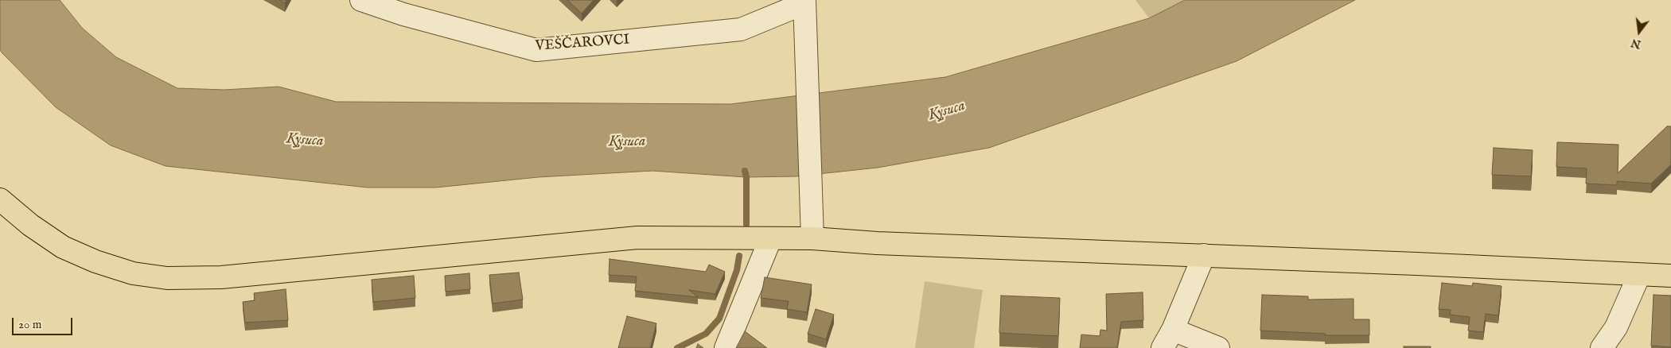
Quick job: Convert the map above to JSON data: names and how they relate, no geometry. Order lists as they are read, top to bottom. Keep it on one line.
{"streets":{"street":["VEŠČAROVCI"]},"water":["Kysuca"],"scale_bar":"20 m","north":"bottom"}
